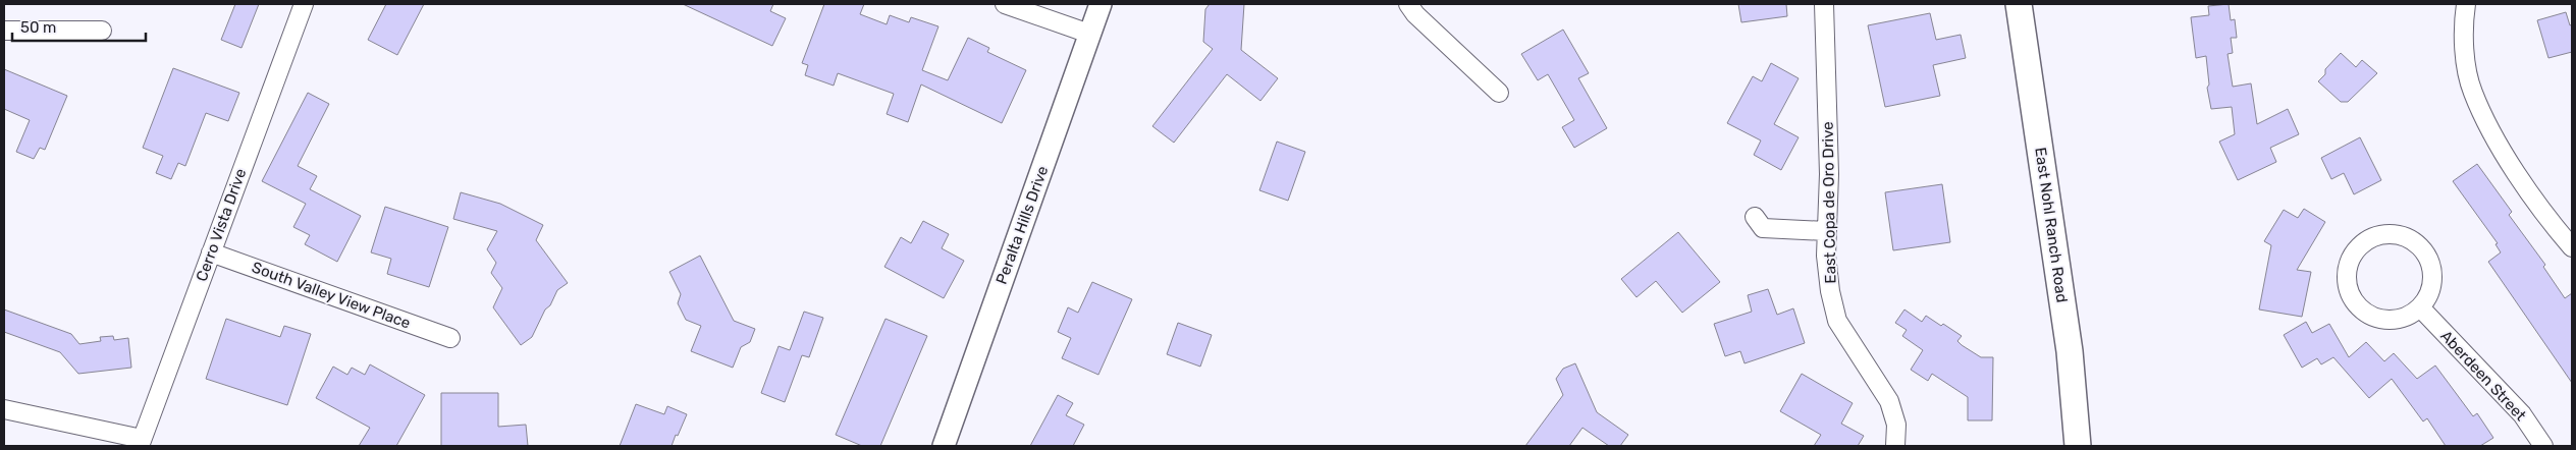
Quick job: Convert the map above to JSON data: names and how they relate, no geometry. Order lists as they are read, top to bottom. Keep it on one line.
{"streets":{"main road":["East Nohl Ranch Road"],"street":["East Copa de Oro Drive","Cerro Vista Drive","Peralta Hills Drive","South Valley View Place","Aberdeen Street"]},"crossings":[["Cerro Vista Drive","South Valley View Place"]],"scale_bar":"50 m"}
